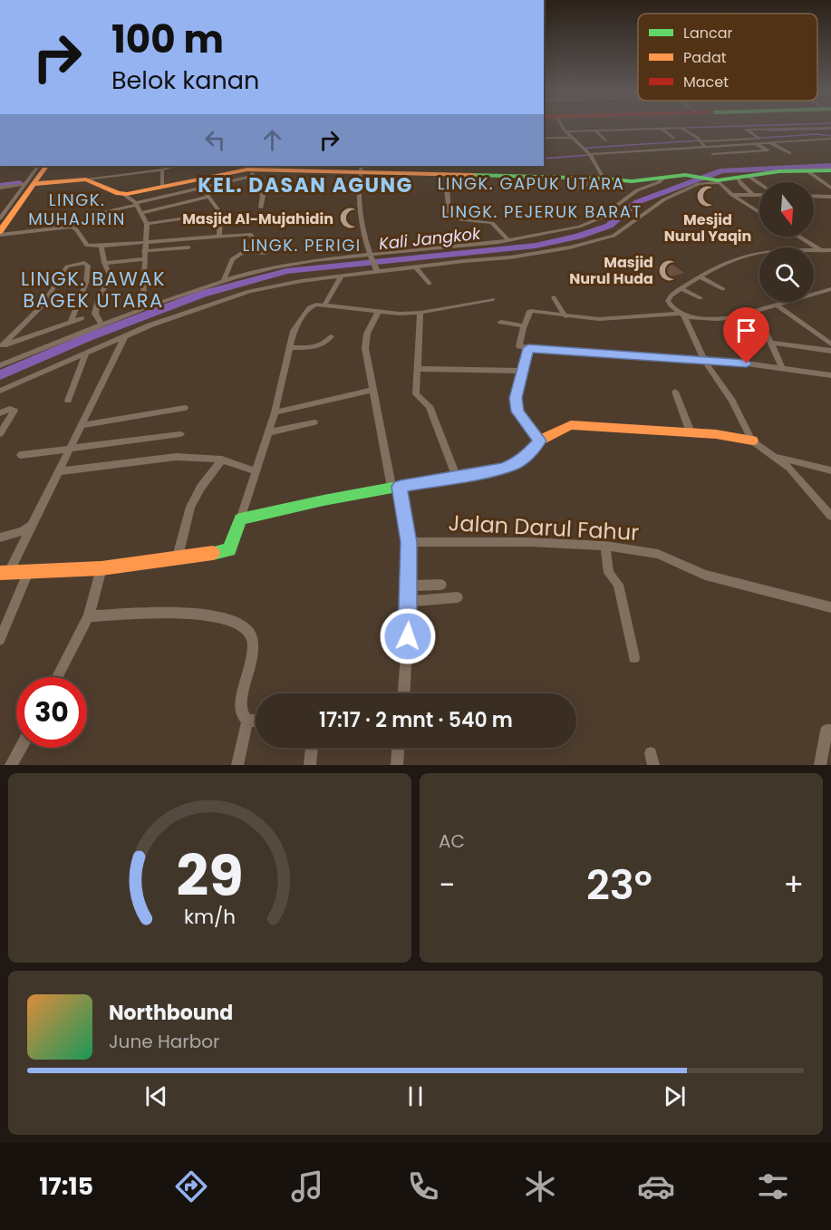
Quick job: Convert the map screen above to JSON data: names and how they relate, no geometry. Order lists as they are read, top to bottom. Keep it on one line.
{"streets":{"street":["Jalan Darul Fahur"]},"districts":["LINGK. GAPUK UTARA","KEL. DASAN AGUNG","LINGK. MUHAJIRIN","LINGK. PEJERUK BARAT","LINGK. PERIGI","LINGK. BAWAK BAGEK UTARA"],"water":["Kali Jangkok"],"places":{"mosque":["Mesjid Nurul Yaqin","Masjid Al-Mujahidin","Masjid Nurul Huda"]},"legend":["Lancar","Padat","Macet"],"north":"bottom","page":{"turn":["100 m","Belok kanan"],"limit":"30","trip":"17:17 · 2 mnt · 540 m","tile":"AC","heat":["−","23°","+"],"song":["Northbound","June Harbor"],"tabs":"17:15","gauge":["29","km/h"]}}
